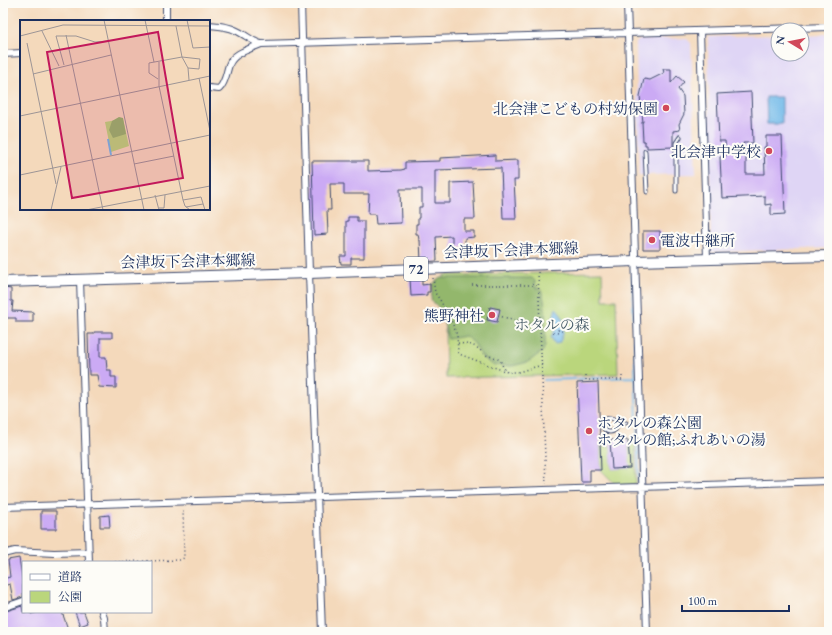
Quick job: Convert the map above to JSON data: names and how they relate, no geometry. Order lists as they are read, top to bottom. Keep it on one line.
{"streets":{"main road":["会津坂下会津本郷線","72"]},"parks":["ホタルの森"],"places":["北会津こどもの村幼保園","北会津中学校","電波中継所","熊野神社","ホタルの森公園 ホタルの館;ふれあいの湯"],"legend":["道路","公園"],"scale_bar":"100 m","north":"left"}
